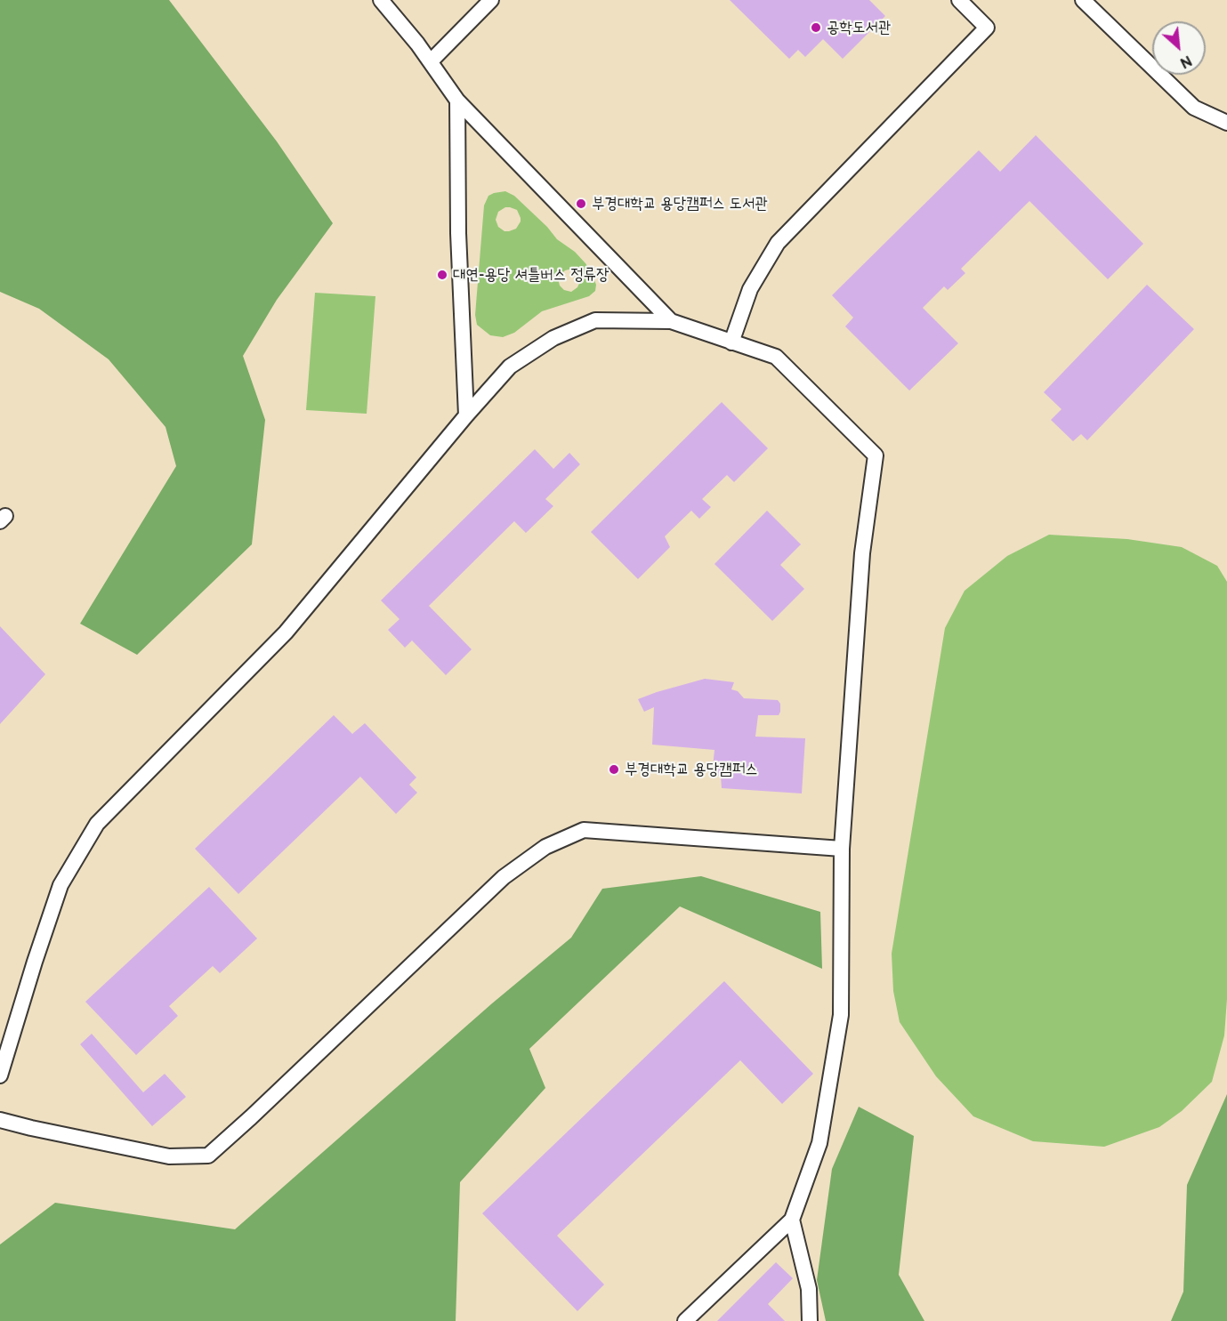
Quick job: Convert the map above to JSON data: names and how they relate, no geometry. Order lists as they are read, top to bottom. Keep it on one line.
{"places":["공학도서관","부경대학교 용당캠퍼스 도서관","대연-용당 셔틀버스 정류장","부경대학교 용당캠퍼스"],"north":"bottom right"}
